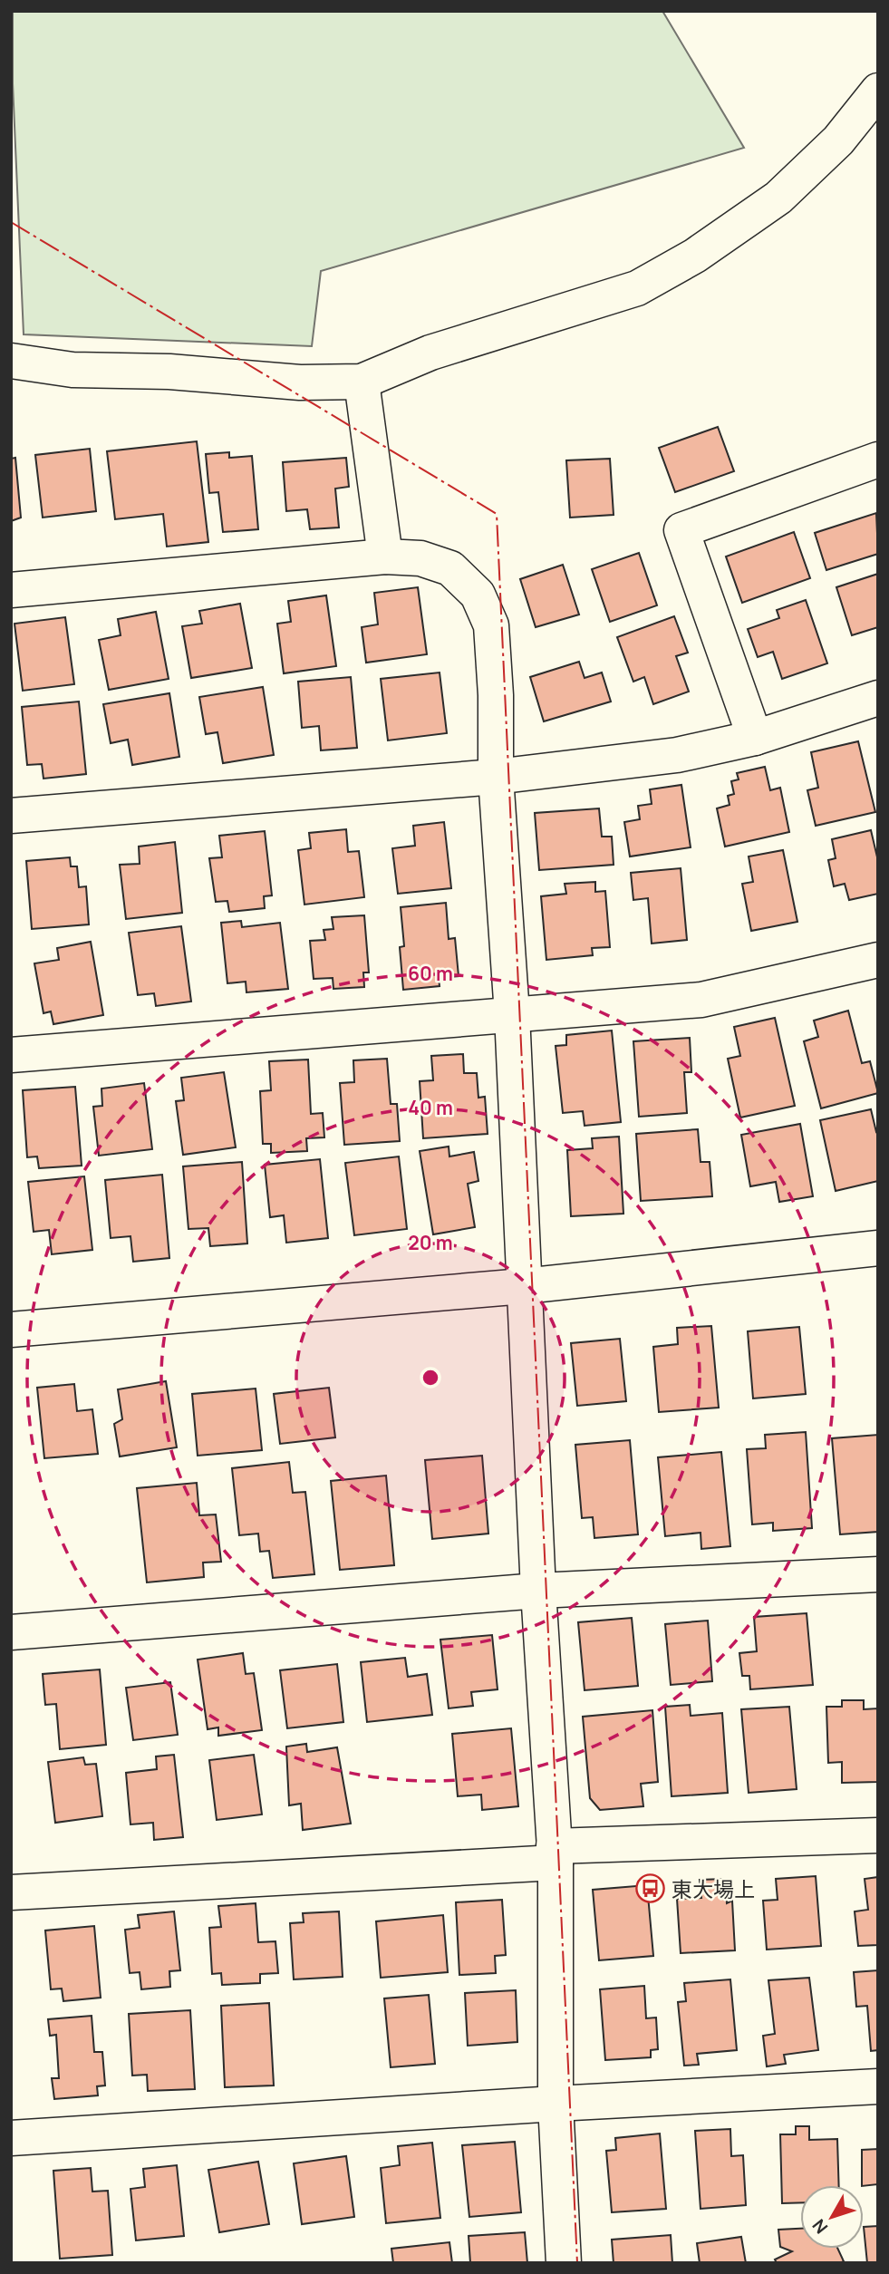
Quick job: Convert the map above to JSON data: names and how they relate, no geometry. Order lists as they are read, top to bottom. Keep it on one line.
{"places":{"bus stop":["東大場上"]},"north":"bottom left","rings":["60 m","40 m","20 m"]}
